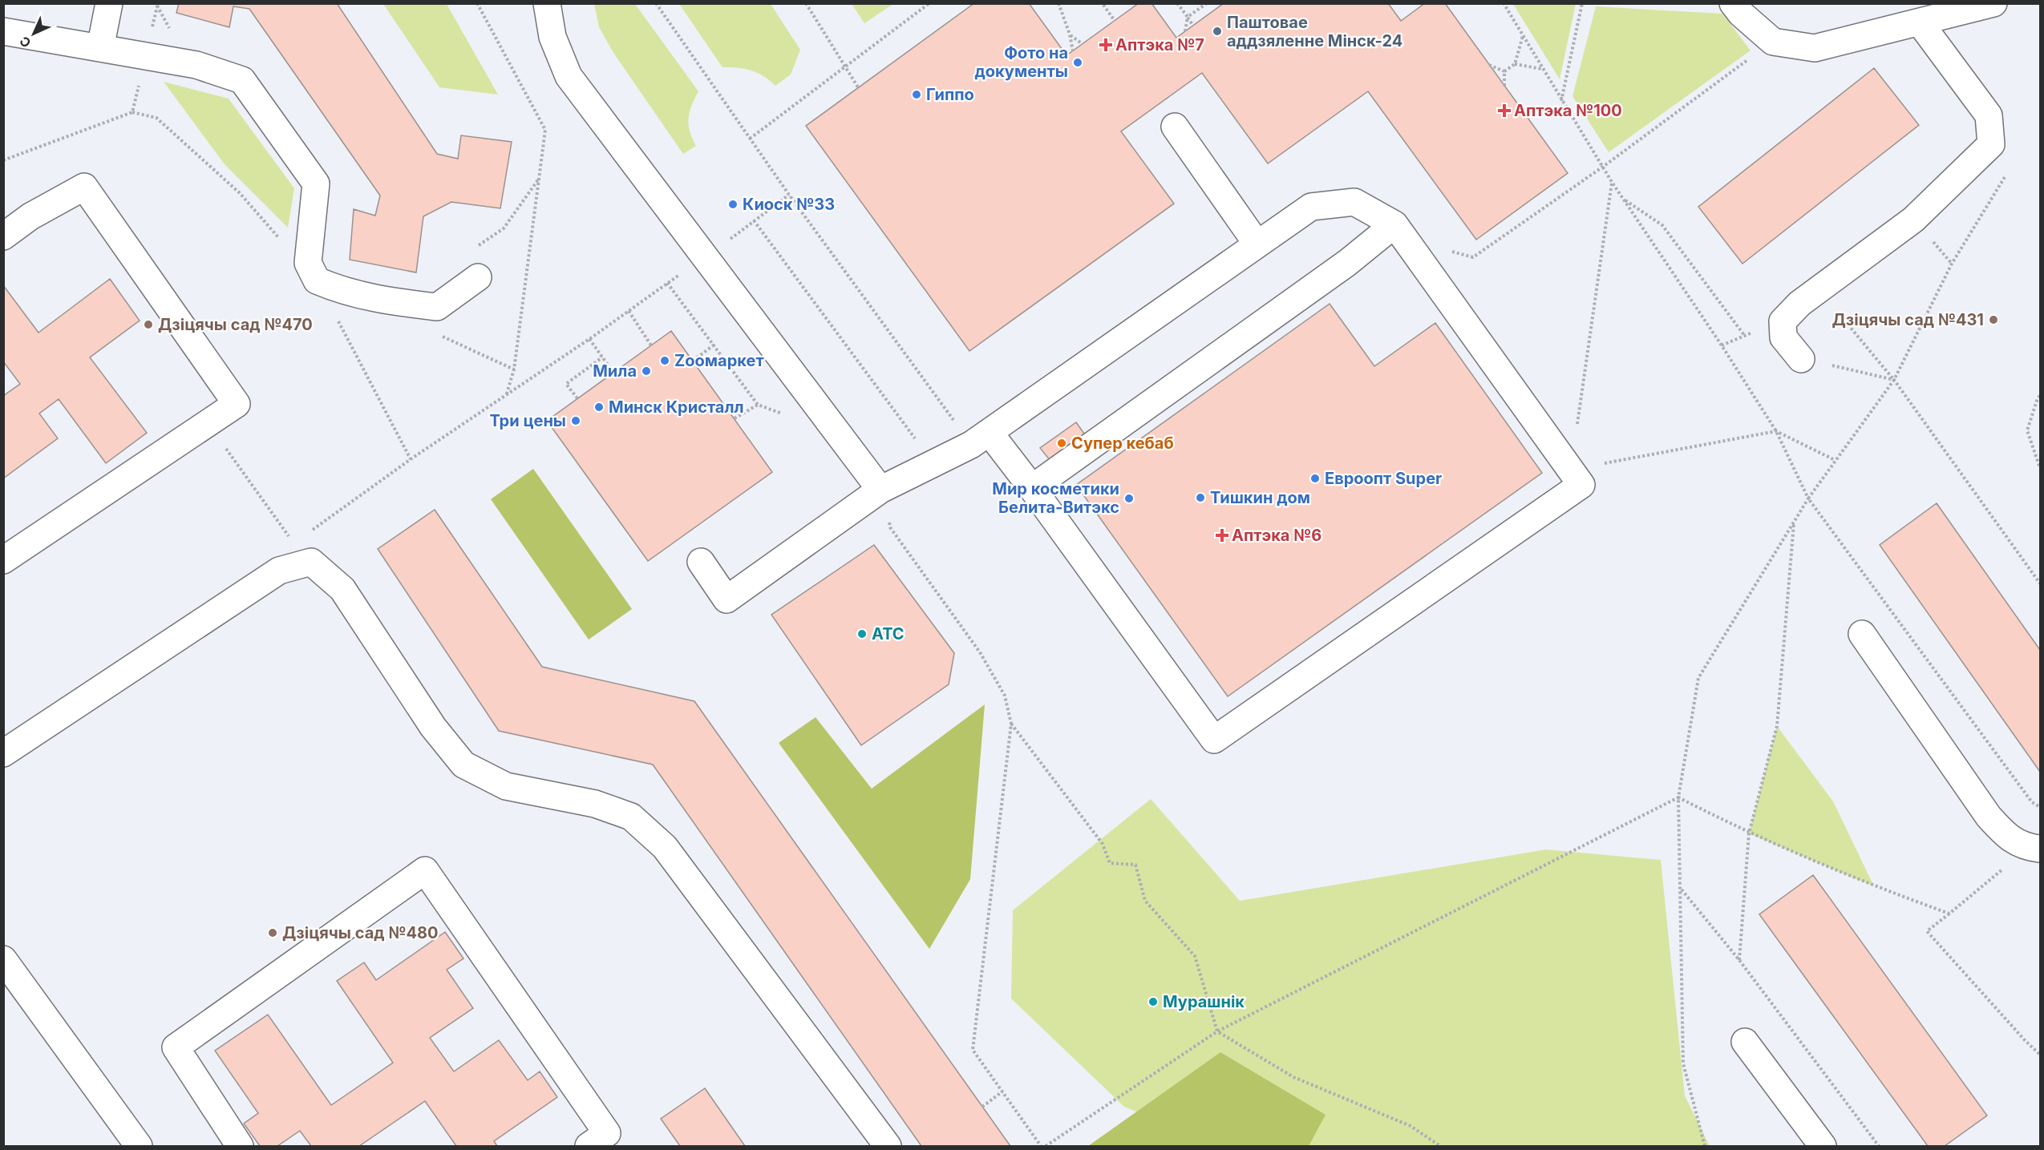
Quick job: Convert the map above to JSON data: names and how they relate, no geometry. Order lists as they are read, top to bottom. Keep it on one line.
{"places":{"other":["Паштовае аддзяленне Мінск-24","Фото на документы","Гиппо","Киоск №33","Дзіцячы сад №431","Дзіцячы сад №470","Zooмаркет","Мила","Минск Кристалл","Три цены","Супер кебаб","Евроопт Super","Тишкин дом","Мир косметики Белита-Витэкс","АТС","Дзіцячы сад №480","Мурашнік"],"health":["Аптэка №7","Аптэка №100","Аптэка №6"]},"north":"bottom left"}
